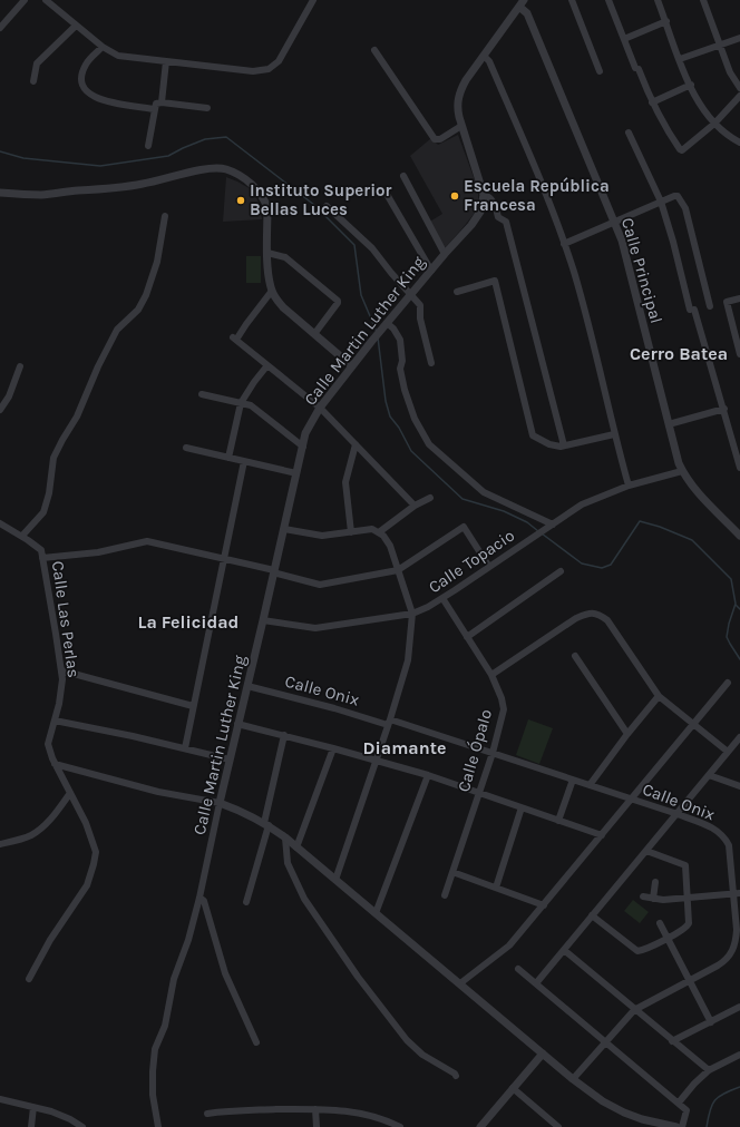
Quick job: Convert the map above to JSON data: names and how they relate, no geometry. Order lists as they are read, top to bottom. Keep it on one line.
{"streets":{"street":["Calle Principal","Calle Martin Luther King","Calle Topacio","Calle Las Perlas","Calle Onix","Calle Ópalo"]},"crossings":[["Calle Principal","Calle Topacio"],["Calle Martin Luther King","Calle Topacio"],["Calle Martin Luther King","Calle Onix"],["Calle Topacio","Calle Ópalo"],["Calle Onix","Calle Ópalo"]],"districts":["Cerro Batea","La Felicidad","Diamante"],"places":["Escuela República Francesa","Instituto Superior Bellas Luces"]}
